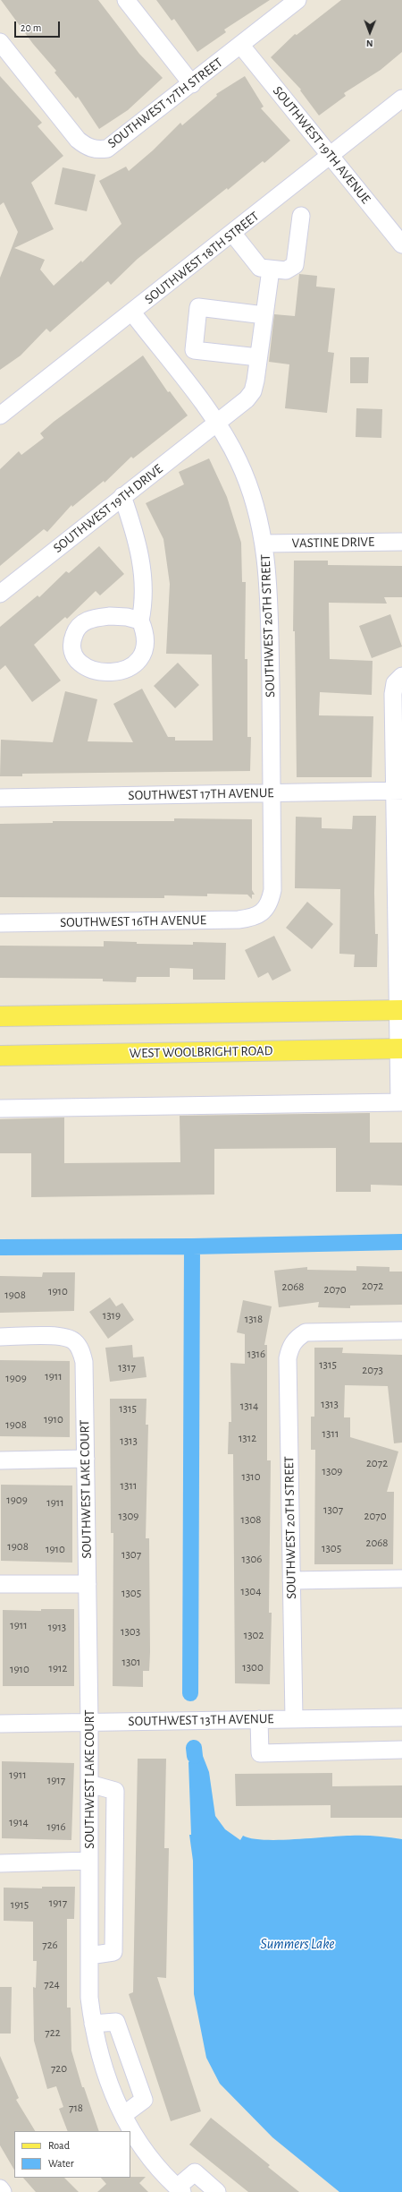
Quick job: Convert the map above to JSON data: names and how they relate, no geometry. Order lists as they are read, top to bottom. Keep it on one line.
{"streets":{"main road":["WEST WOOLBRIGHT ROAD"],"street":["SOUTHWEST 17TH STREET","SOUTHWEST 19TH AVENUE","SOUTHWEST 18TH STREET","SOUTHWEST 19TH DRIVE","VASTINE DRIVE","SOUTHWEST 20TH STREET","SOUTHWEST 17TH AVENUE","SOUTHWEST 16TH AVENUE","SOUTHWEST LAKE COURT","SOUTHWEST 13TH AVENUE"]},"crossings":[["SOUTHWEST 17TH STREET","SOUTHWEST 19TH AVENUE"],["SOUTHWEST 19TH AVENUE","SOUTHWEST 18TH STREET"],["SOUTHWEST 18TH STREET","SOUTHWEST 20TH STREET"],["SOUTHWEST 19TH DRIVE","SOUTHWEST 20TH STREET"],["VASTINE DRIVE","SOUTHWEST 20TH STREET"],["SOUTHWEST 20TH STREET","SOUTHWEST 17TH AVENUE"],["SOUTHWEST 20TH STREET","SOUTHWEST 16TH AVENUE"],["SOUTHWEST 20TH STREET","SOUTHWEST 13TH AVENUE"],["SOUTHWEST LAKE COURT","SOUTHWEST 13TH AVENUE"]],"water":["Summers Lake"],"house_numbers":["2072","2068","2070","1910","1908","1319","1318","1316","1315","1317","2073","1911","1909","1313","1314","1315","1910","1908","1311","1312","1313","2072","1309","1310","1311","1909","1911","1307","1309","2070","1308","2068","1908","1305","1910","1307","1306","1304","1305","1911","1913","1303","1302","1301","1300","1912","1910","1911","1917","1914","1916","1917","1915","726","724","722","720","718"],"legend":["Road","Water"],"scale_bar":"20 m","north":"bottom"}
